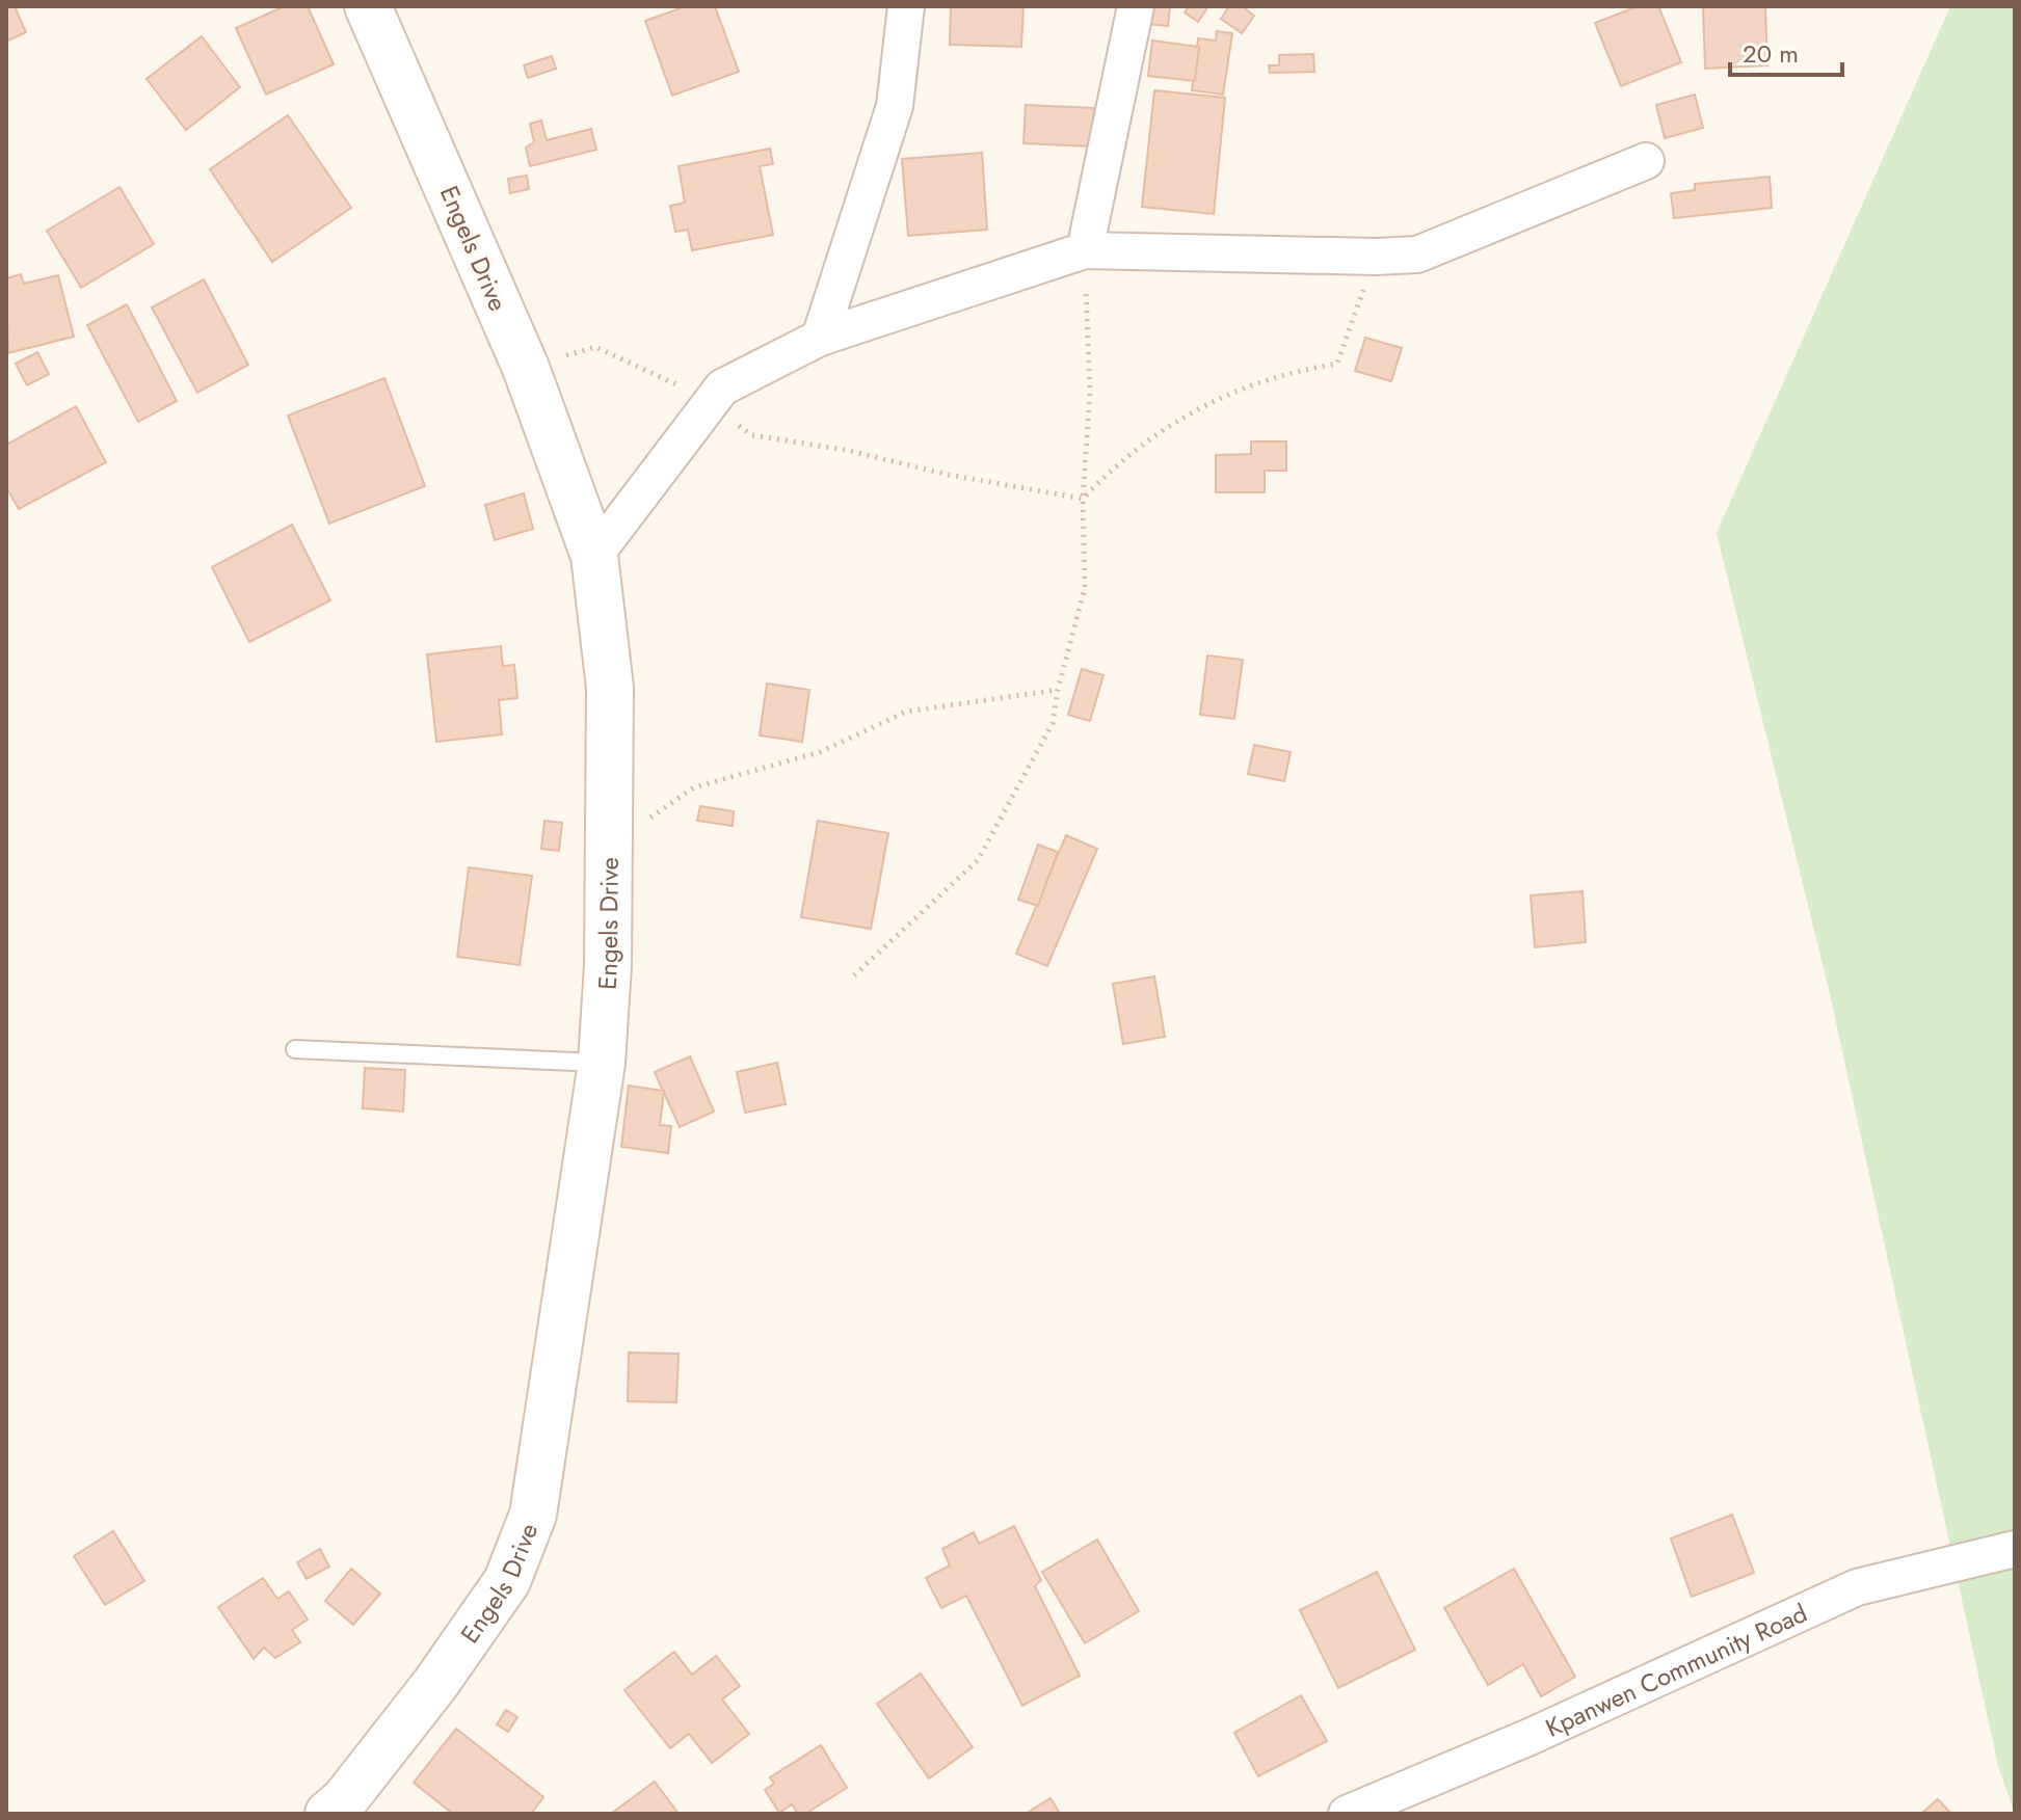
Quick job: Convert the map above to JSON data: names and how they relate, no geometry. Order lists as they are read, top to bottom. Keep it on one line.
{"streets":{"street":["Engels Drive","Kpanwen Community Road"]},"scale_bar":"20 m"}
